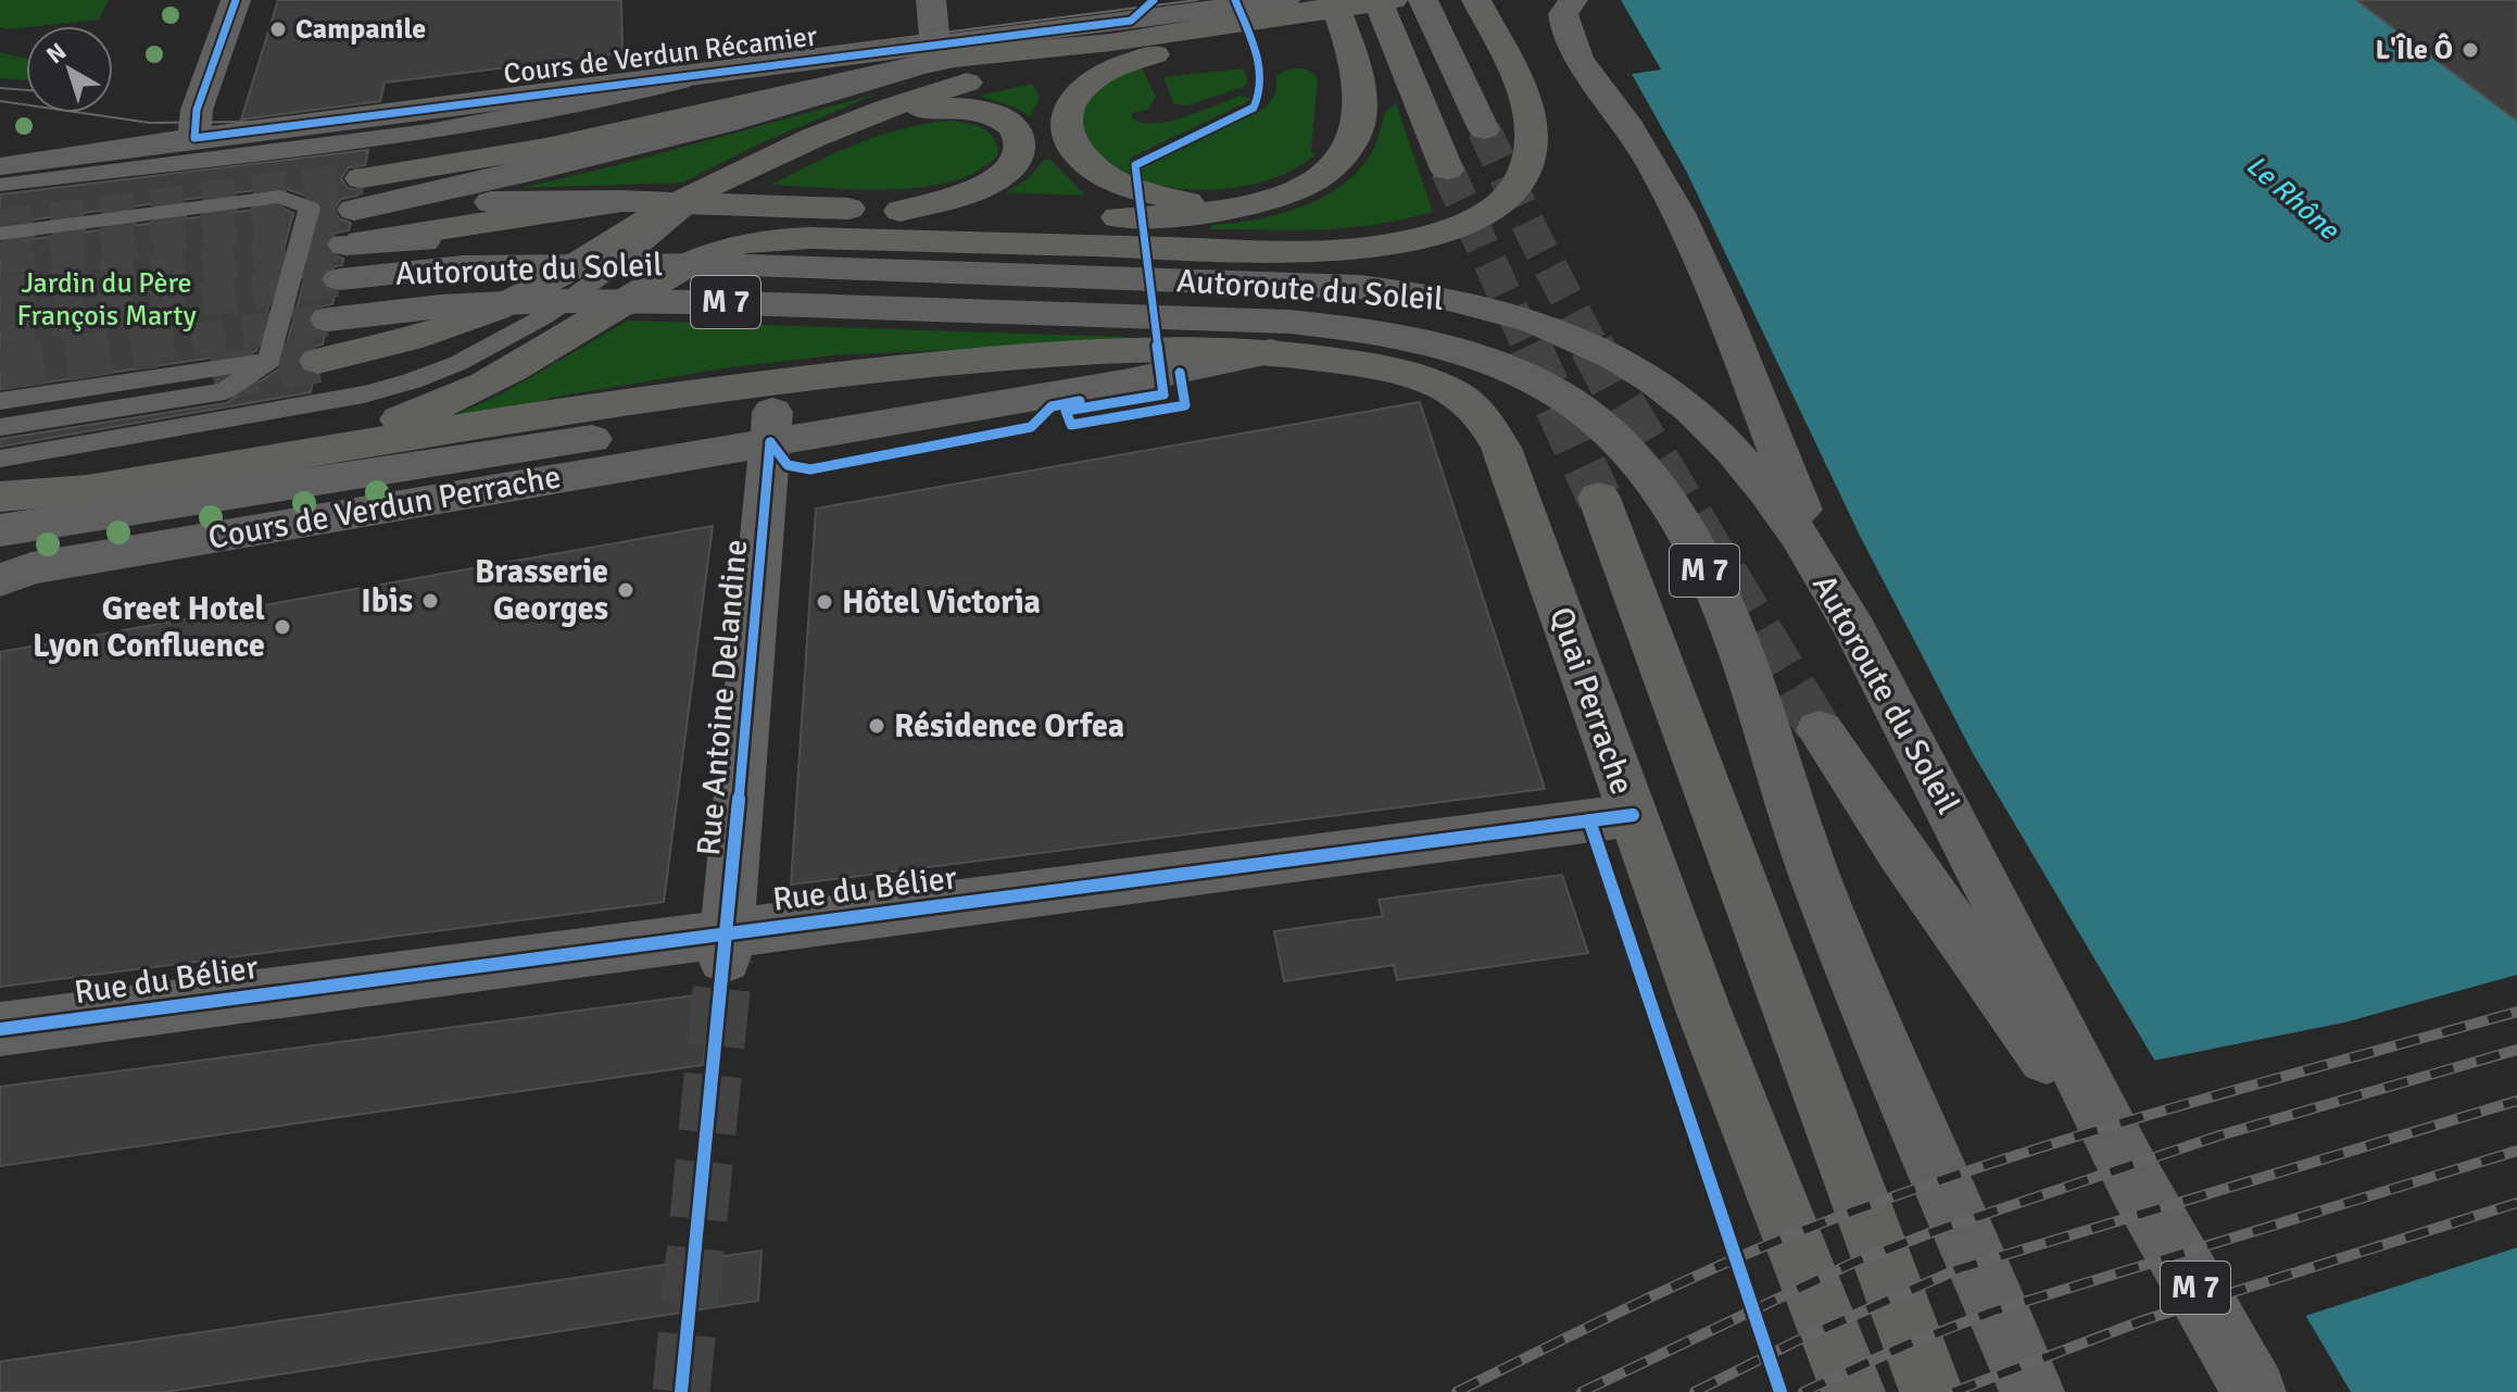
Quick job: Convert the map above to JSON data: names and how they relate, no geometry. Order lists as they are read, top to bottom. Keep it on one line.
{"streets":{"main road":["Cours de Verdun Récamier","Autoroute du Soleil","M 7","Cours de Verdun Perrache","Rue Antoine Delandine","Quai Perrache","Rue du Bélier"]},"crossings":[["Cours de Verdun Perrache","Rue Antoine Delandine"],["Cours de Verdun Perrache","Quai Perrache"],["Rue Antoine Delandine","Rue du Bélier"],["Quai Perrache","Rue du Bélier"]],"water":["Le Rhône"],"parks":["Jardin du Père François Marty"],"places":["Campanile","L'Île Ô","Brasserie Georges","Ibis","Hôtel Victoria","Greet Hotel Lyon Confluence","Résidence Orfea"],"north":"top left"}
